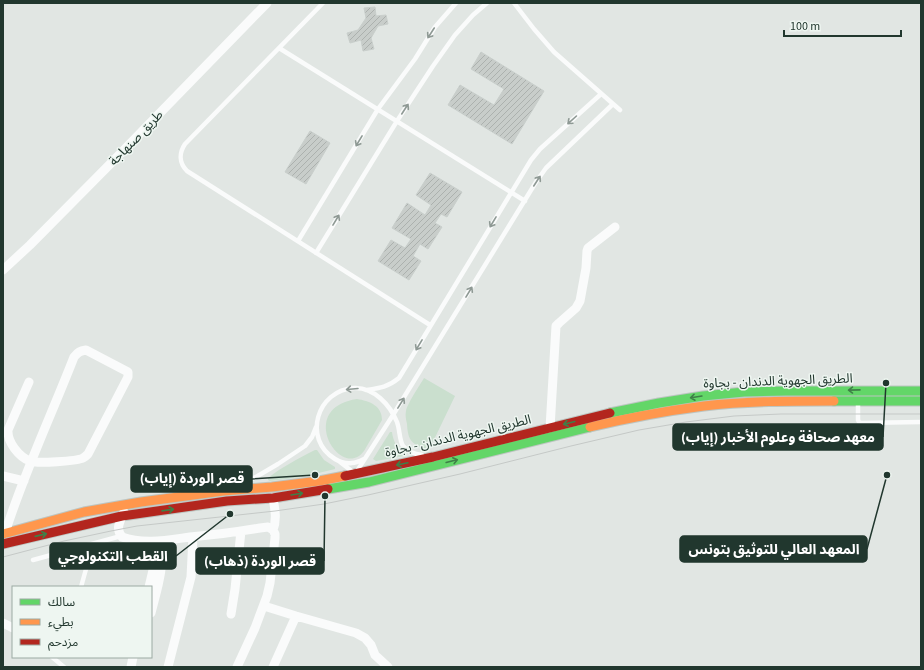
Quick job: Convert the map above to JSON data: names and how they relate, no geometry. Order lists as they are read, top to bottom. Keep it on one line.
{"streets":{"main road":["الطريق الجهوية الدندان - بجاوة"],"street":["طريق صنهاجة"]},"places":["معهد صحافة وعلوم الأخبار (إياب)","قصر الوردة (إياب)","المعهد العالي للتوثيق بتونس","قصر الوردة (ذهاب)","القطب التكنولوجي"],"legend":["سالك","بطيء","مزدحم"],"scale_bar":"100 m"}
